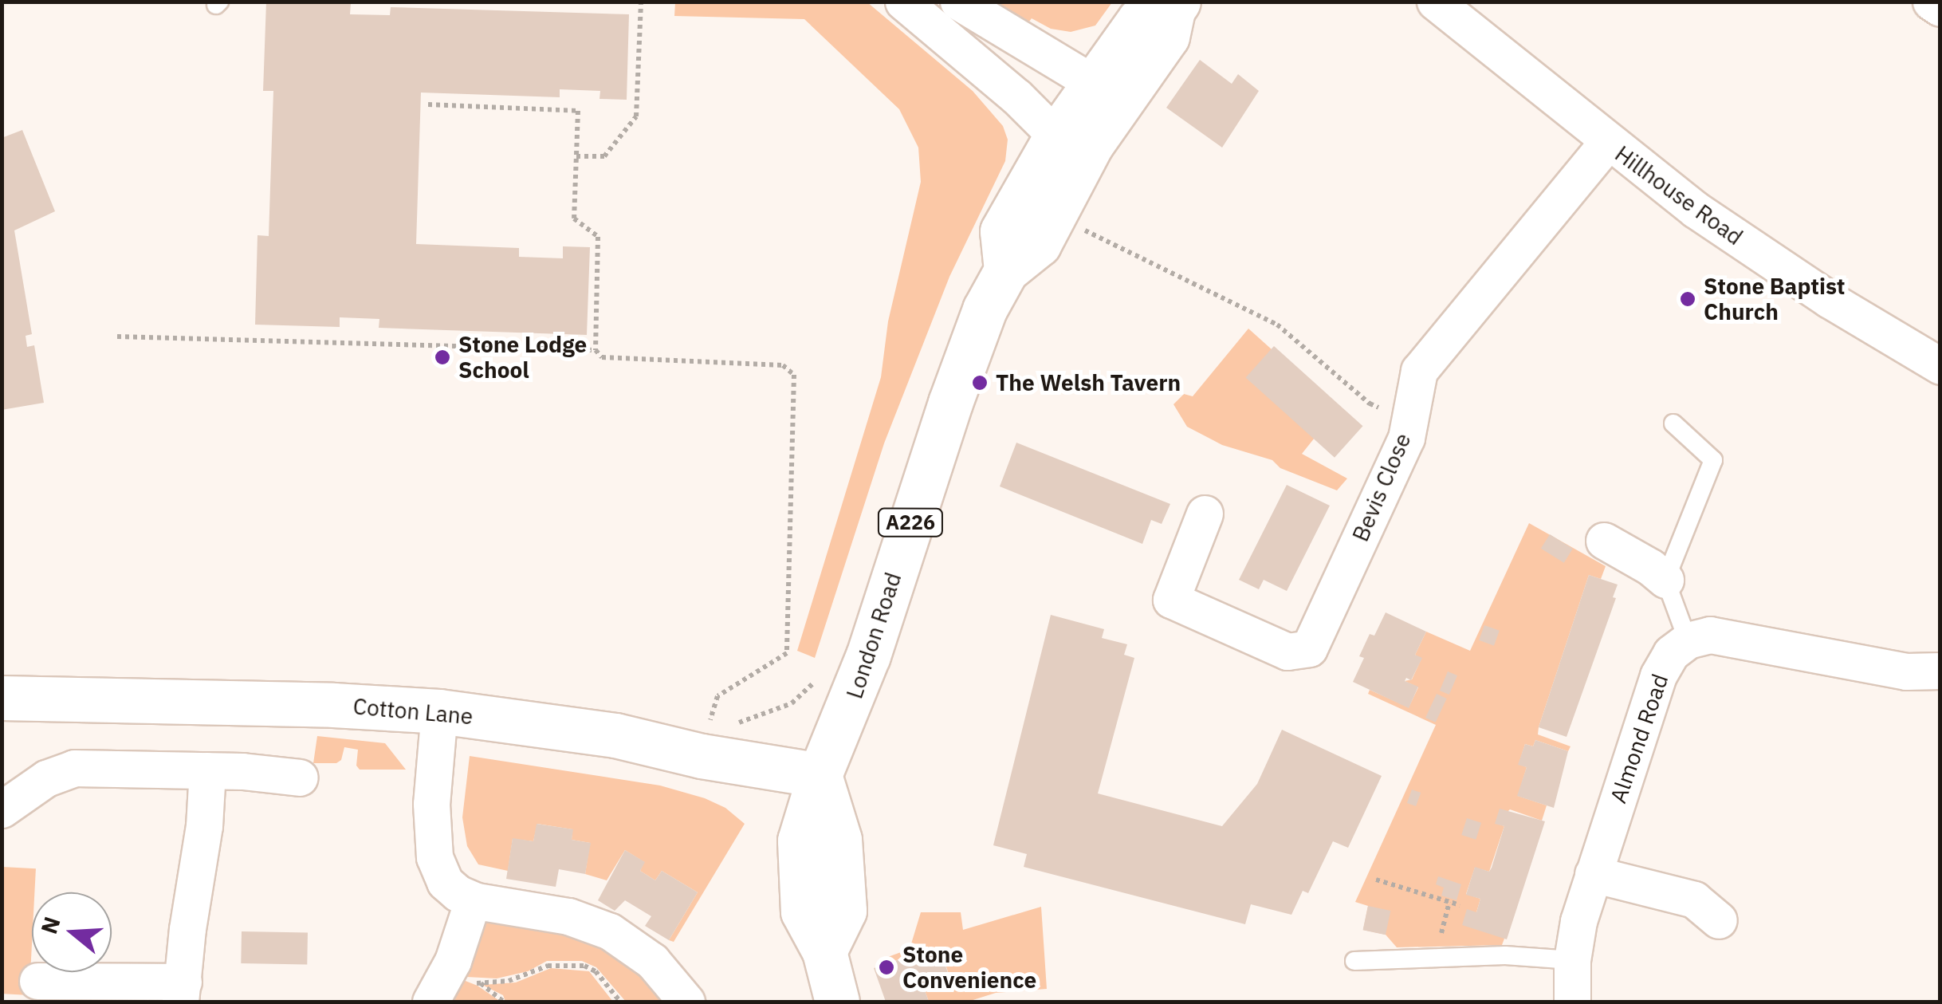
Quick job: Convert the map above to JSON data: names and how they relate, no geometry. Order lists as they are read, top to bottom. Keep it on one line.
{"streets":{"main road":["A226","London Road","Cotton Lane"],"street":["Hillhouse Road","Bevis Close","Almond Road"]},"crossings":[["Hillhouse Road","Bevis Close"],["London Road","Cotton Lane"]],"places":["Stone Baptist Church","Stone Lodge School","The Welsh Tavern","Stone Convenience"],"north":"left"}
